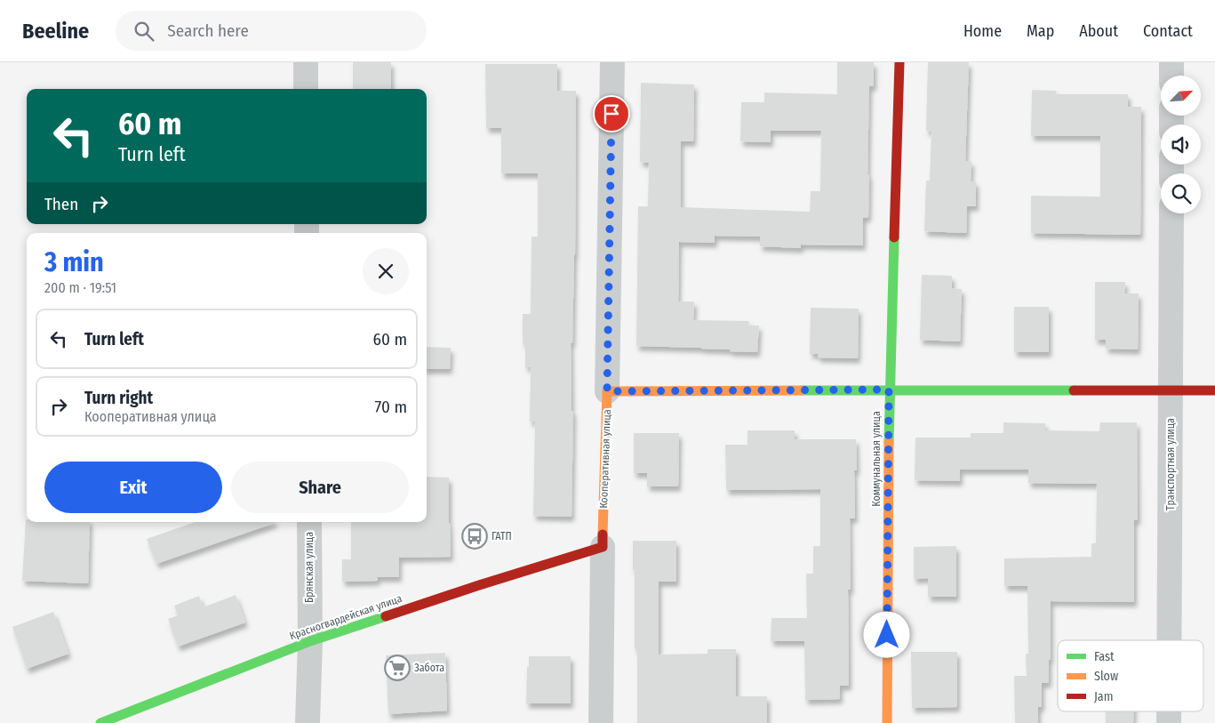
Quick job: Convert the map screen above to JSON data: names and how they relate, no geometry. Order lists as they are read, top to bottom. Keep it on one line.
{"streets":{"street":["Кооперативная улица","Коммунальная улица","Транспортная улица","Брянская улица","Красногвардейская улица"]},"crossings":[["Кооперативная улица","Красногвардейская улица"],["Брянская улица","Красногвардейская улица"]],"places":{"bus stop":["ГАТП"],"supermarket":["Забота"]},"legend":["Fast","Slow","Jam"],"north":"top right","page":{"header":"Beeline","search":"Search here","nav":["Home","Map","About","Contact"],"turn":["60 m","Turn left"],"then":"Then","heading":["3 min","200 m · 19:51"],"list":[{"name":"Turn left","value":"60 m"},{"name":"Turn right","note":"Кооперативная улица","value":"70 m"}],"buttons":["Exit","Share"]}}
